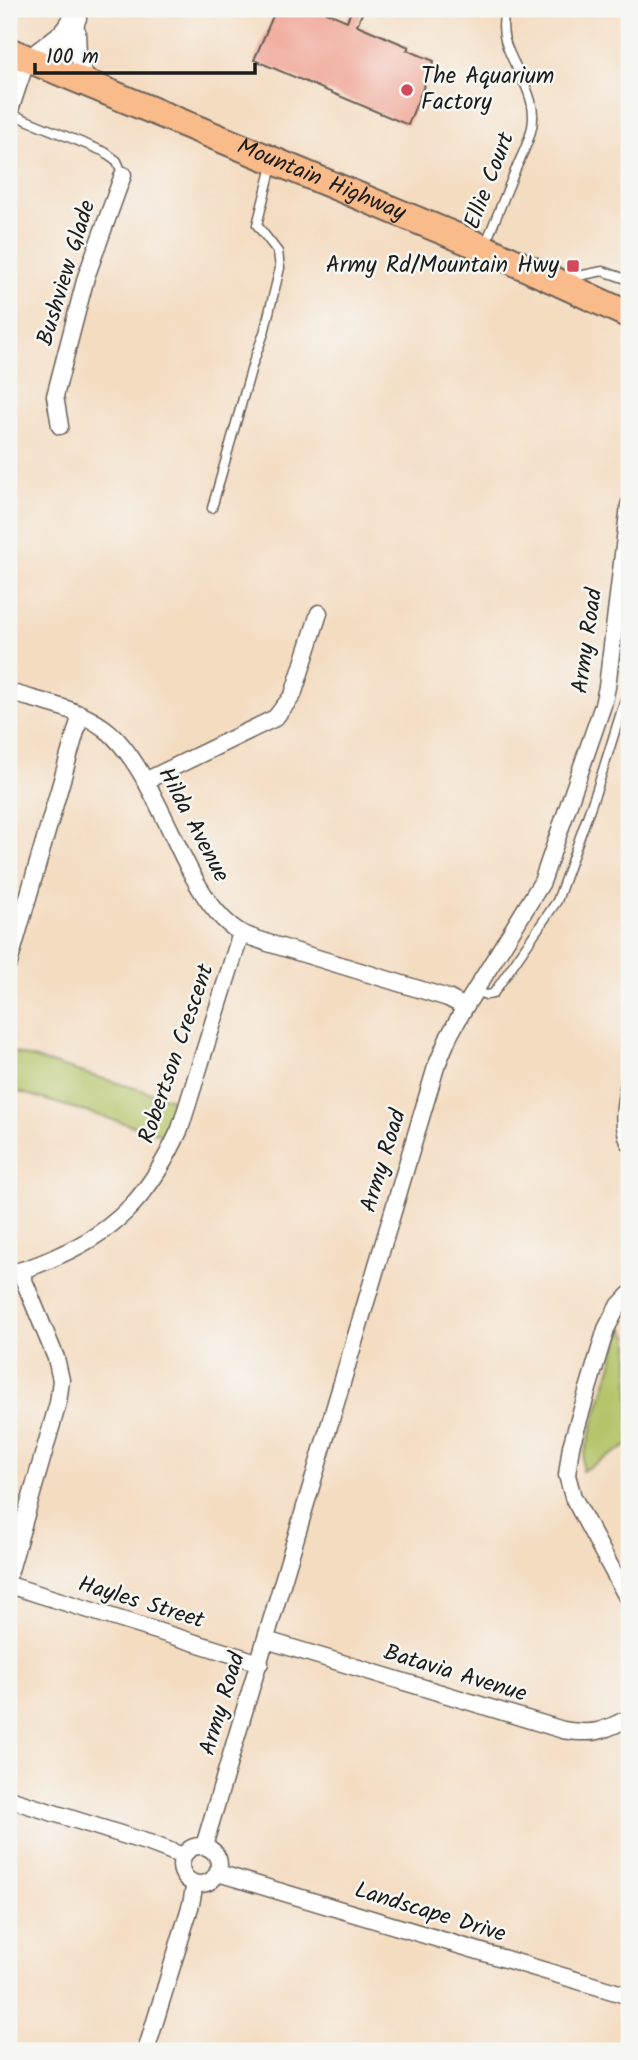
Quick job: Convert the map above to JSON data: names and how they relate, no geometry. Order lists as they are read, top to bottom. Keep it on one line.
{"streets":{"main road":["Mountain Highway"],"street":["Bushview Glade","Army Road","Hilda Avenue","Robertson Crescent","Hayles Street","Batavia Avenue","Landscape Drive"],"lane":["Ellie Court"]},"crossings":[["Mountain Highway","Ellie Court"],["Army Road","Hilda Avenue"],["Army Road","Hayles Street"],["Army Road","Batavia Avenue"],["Army Road","Landscape Drive"],["Hilda Avenue","Robertson Crescent"]],"places":{"other":["The Aquarium Factory"],"transit":["Army Rd/Mountain Hwy"]},"scale_bar":"100 m"}
